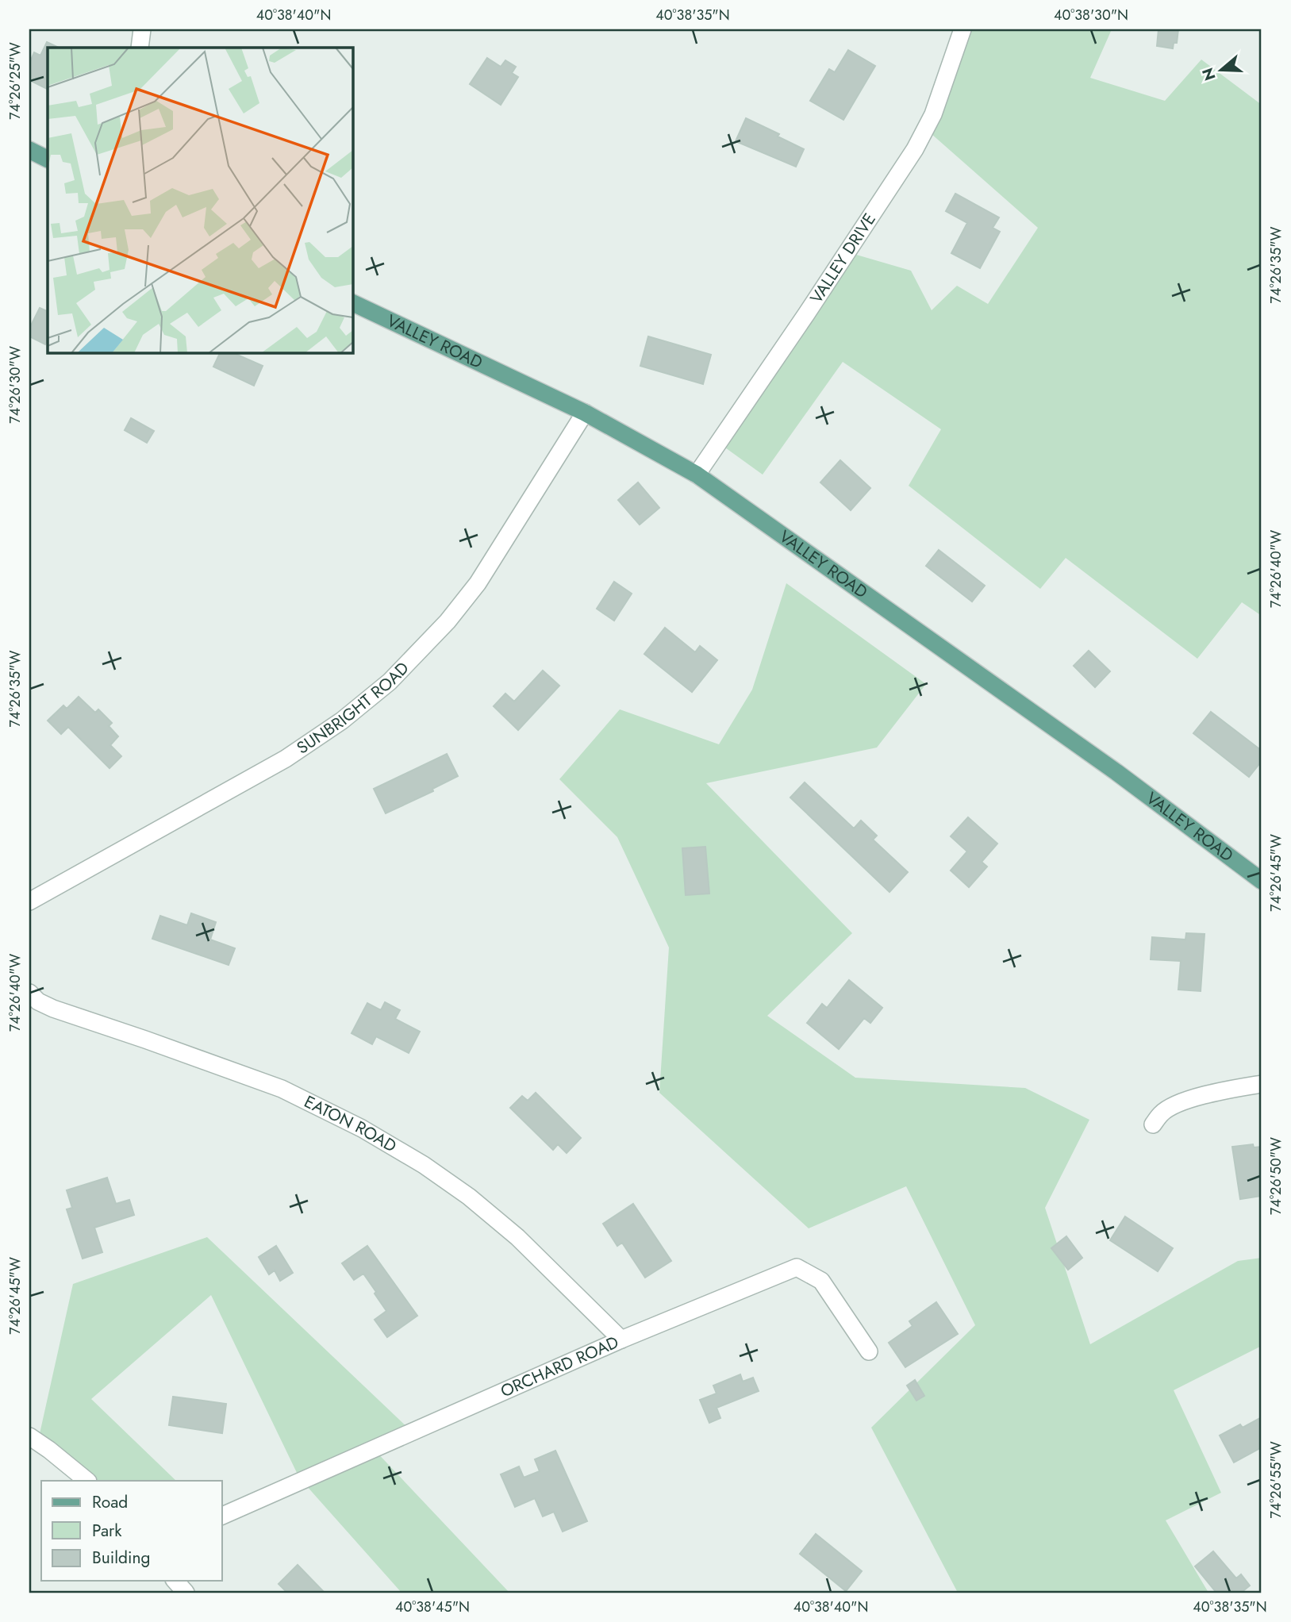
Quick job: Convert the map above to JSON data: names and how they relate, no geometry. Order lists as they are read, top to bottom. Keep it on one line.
{"streets":{"main road":["VALLEY ROAD"],"street":["VALLEY DRIVE","SUNBRIGHT ROAD","EATON ROAD","ORCHARD ROAD"]},"crossings":[["VALLEY DRIVE","VALLEY ROAD"],["VALLEY ROAD","SUNBRIGHT ROAD"],["EATON ROAD","ORCHARD ROAD"]],"legend":["Road","Park","Building"],"north":"left","coordinates":["40°38'40\"N","40°38'35\"N","40°38'30\"N","74°26'25\"W","74°26'35\"W","74°26'30\"W","74°26'40\"W","74°26'45\"W","74°26'50\"W","74°26'55\"W","40°38'45\"N"]}
